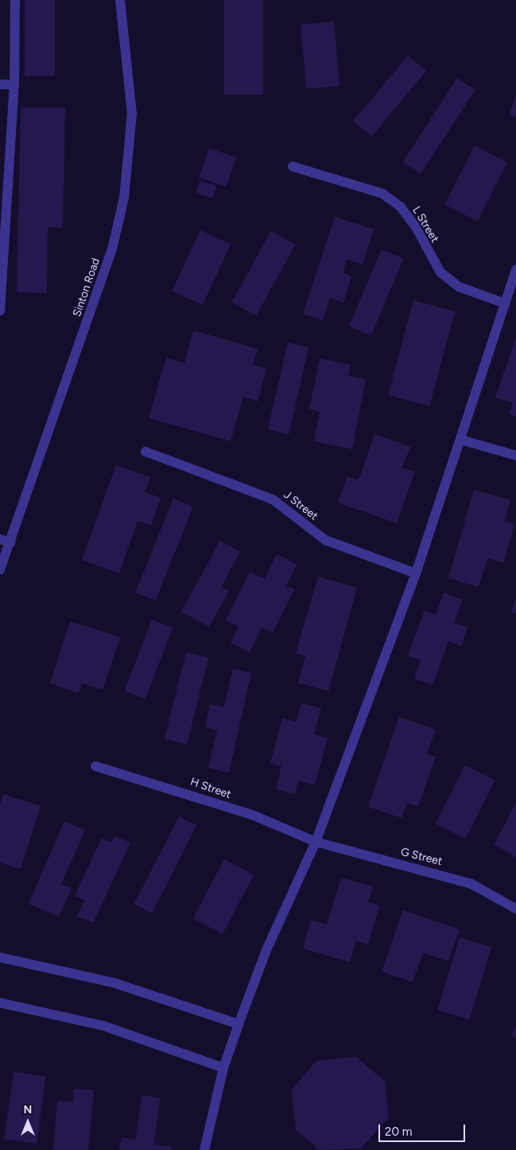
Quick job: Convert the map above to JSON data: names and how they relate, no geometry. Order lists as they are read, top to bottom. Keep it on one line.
{"streets":{"street":["L Street","Sinton Road","J Street","H Street","G Street"]},"crossings":[["H Street","G Street"]],"scale_bar":"20 m","north":"top"}
